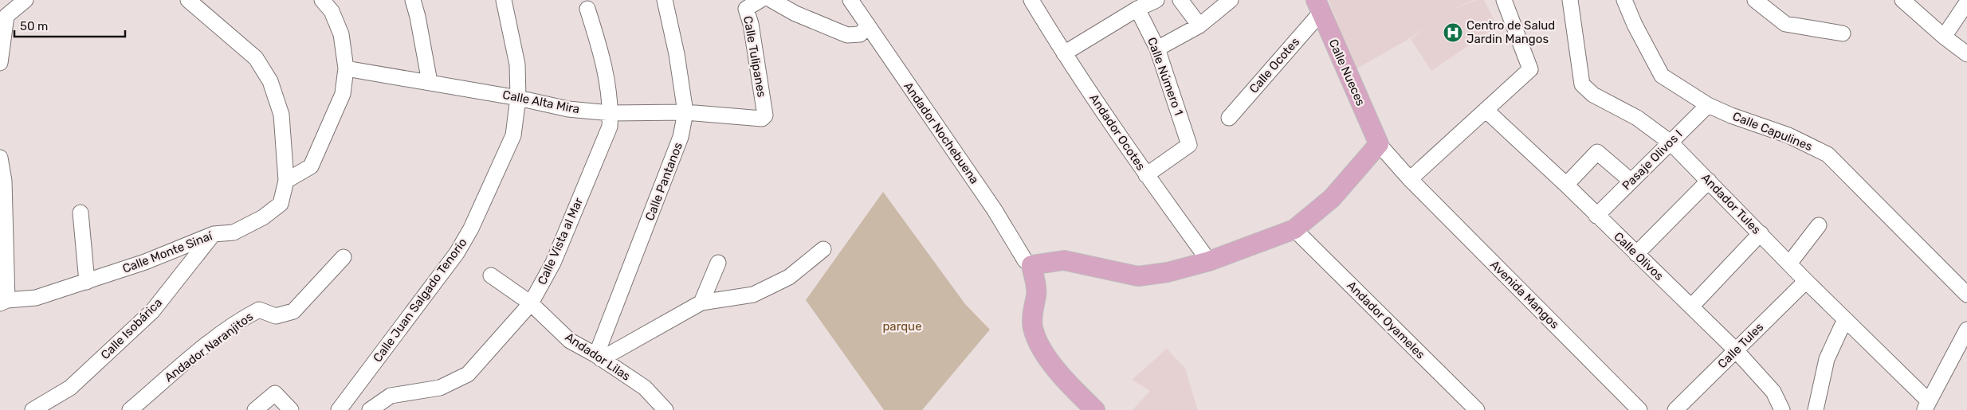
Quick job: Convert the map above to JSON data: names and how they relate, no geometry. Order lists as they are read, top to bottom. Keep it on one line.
{"streets":{"main road":["Calle Nueces"],"street":["Calle Tulipanes","Calle Ocotes","Calle Número 1","Calle Alta Mira","Calle Capulines","Andador Ocotes","Andador Nochebuena","Pasaje Olivos I","Calle Pantanos","Andador Tules","Calle Vista al Mar","Calle Monte Sinaí","Calle Olivos","Avenida Mangos","Calle Juan Salgado Tenorio","Andador Oyameles","Calle Isobárica","Calle Tules","Andador Naranjitos","Andador Lilas"]},"crossings":[["Calle Tulipanes","Calle Alta Mira"],["Calle Ocotes","Calle Nueces"],["Calle Nueces","Avenida Mangos"],["Calle Número 1","Andador Ocotes"],["Calle Alta Mira","Calle Pantanos"],["Calle Alta Mira","Calle Vista al Mar"],["Calle Alta Mira","Calle Juan Salgado Tenorio"],["Calle Capulines","Pasaje Olivos I"],["Pasaje Olivos I","Andador Tules"],["Pasaje Olivos I","Calle Olivos"],["Calle Pantanos","Andador Lilas"],["Andador Tules","Calle Tules"],["Calle Vista al Mar","Andador Lilas"],["Calle Monte Sinaí","Calle Isobárica"],["Calle Olivos","Calle Tules"]],"parks":["parque"],"places":{"hospital":["Centro de Salud Jardin Mangos"]},"scale_bar":"50 m"}
